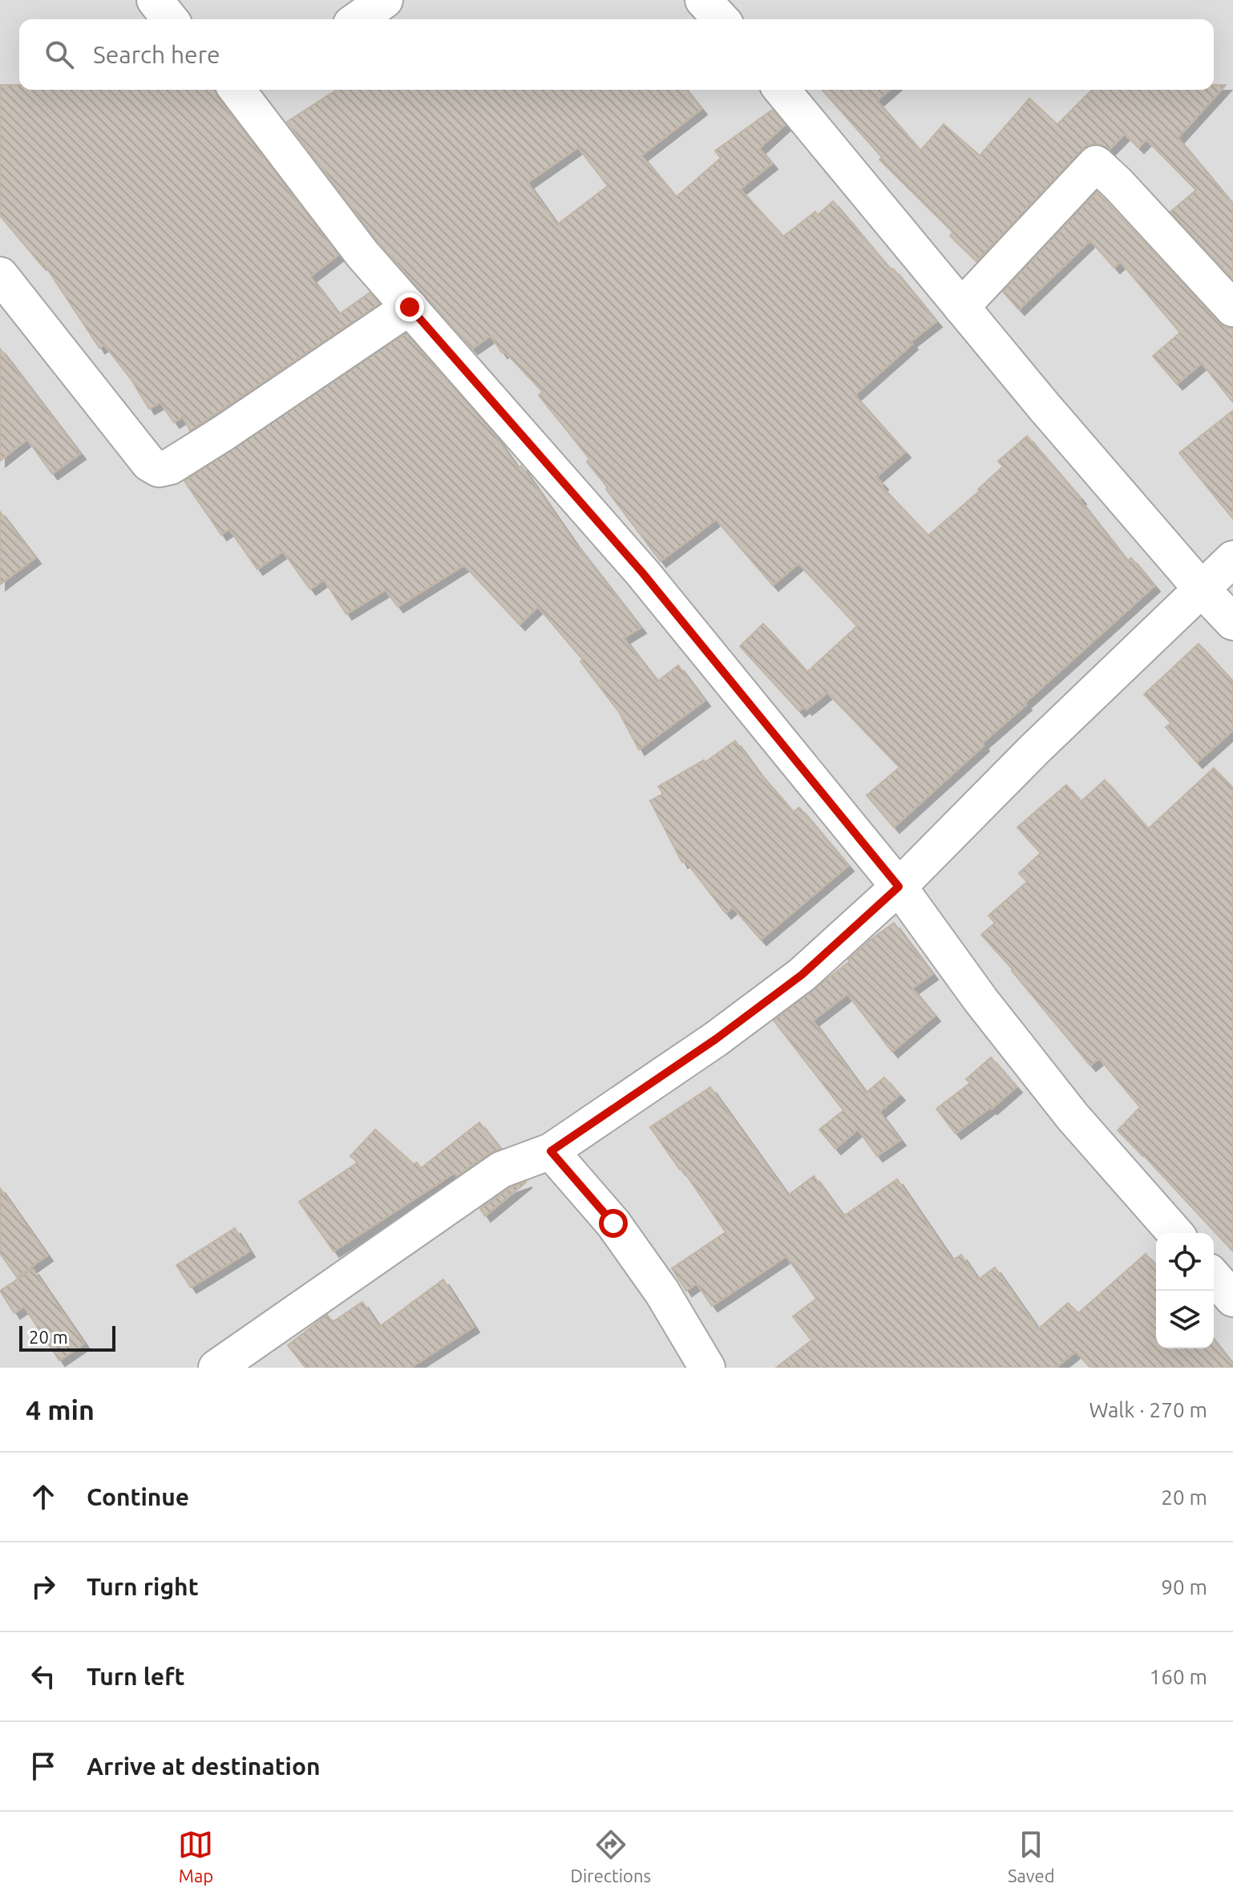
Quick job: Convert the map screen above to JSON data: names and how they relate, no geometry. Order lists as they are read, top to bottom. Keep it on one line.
{"scale_bar":"20 m","page":{"search":"Search here","scale":"20 m","heading":["4 min","Walk · 270 m"],"list":[["Continue","20 m"],["Turn right","90 m"],["Turn left","160 m"],"Arrive at destination"],"nav":["Map","Directions","Saved"]}}
